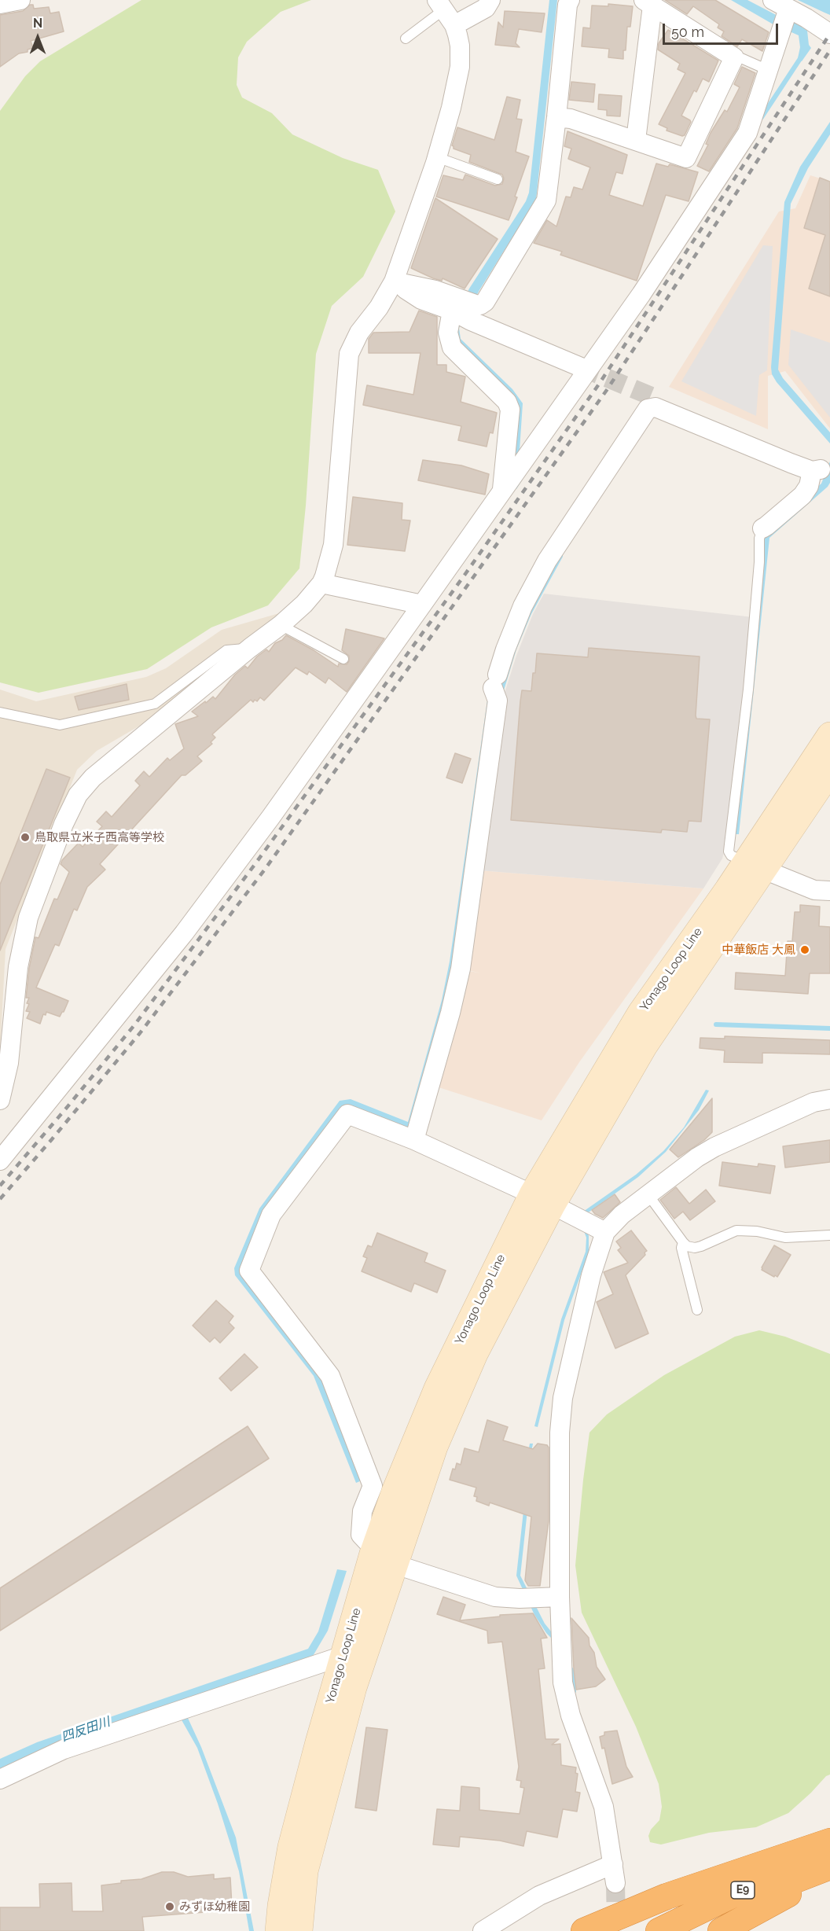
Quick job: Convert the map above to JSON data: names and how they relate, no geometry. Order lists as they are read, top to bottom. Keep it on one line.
{"streets":{"highway":["E9"],"main road":["Yonago Loop Line"]},"water":["四反田川"],"places":["鳥取県立米子西高等学校","中華飯店 大鳳","みずほ幼稚園"],"scale_bar":"50 m","north":"top"}
